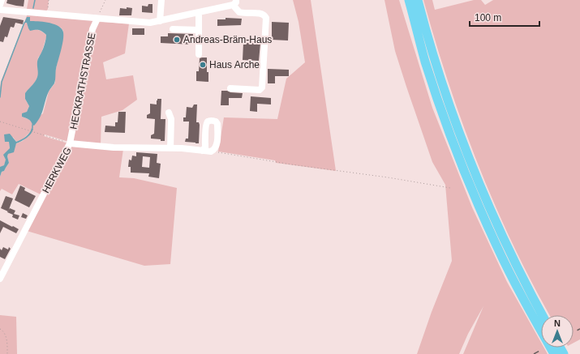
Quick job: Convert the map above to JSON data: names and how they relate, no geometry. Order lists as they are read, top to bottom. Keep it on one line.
{"streets":{"street":["HECKRATHSTRASSE","HERKWEG"]},"crossings":[["HECKRATHSTRASSE","HERKWEG"]],"places":["Andreas-Bräm-Haus","Haus Arche"],"scale_bar":"100 m","north":"top"}
